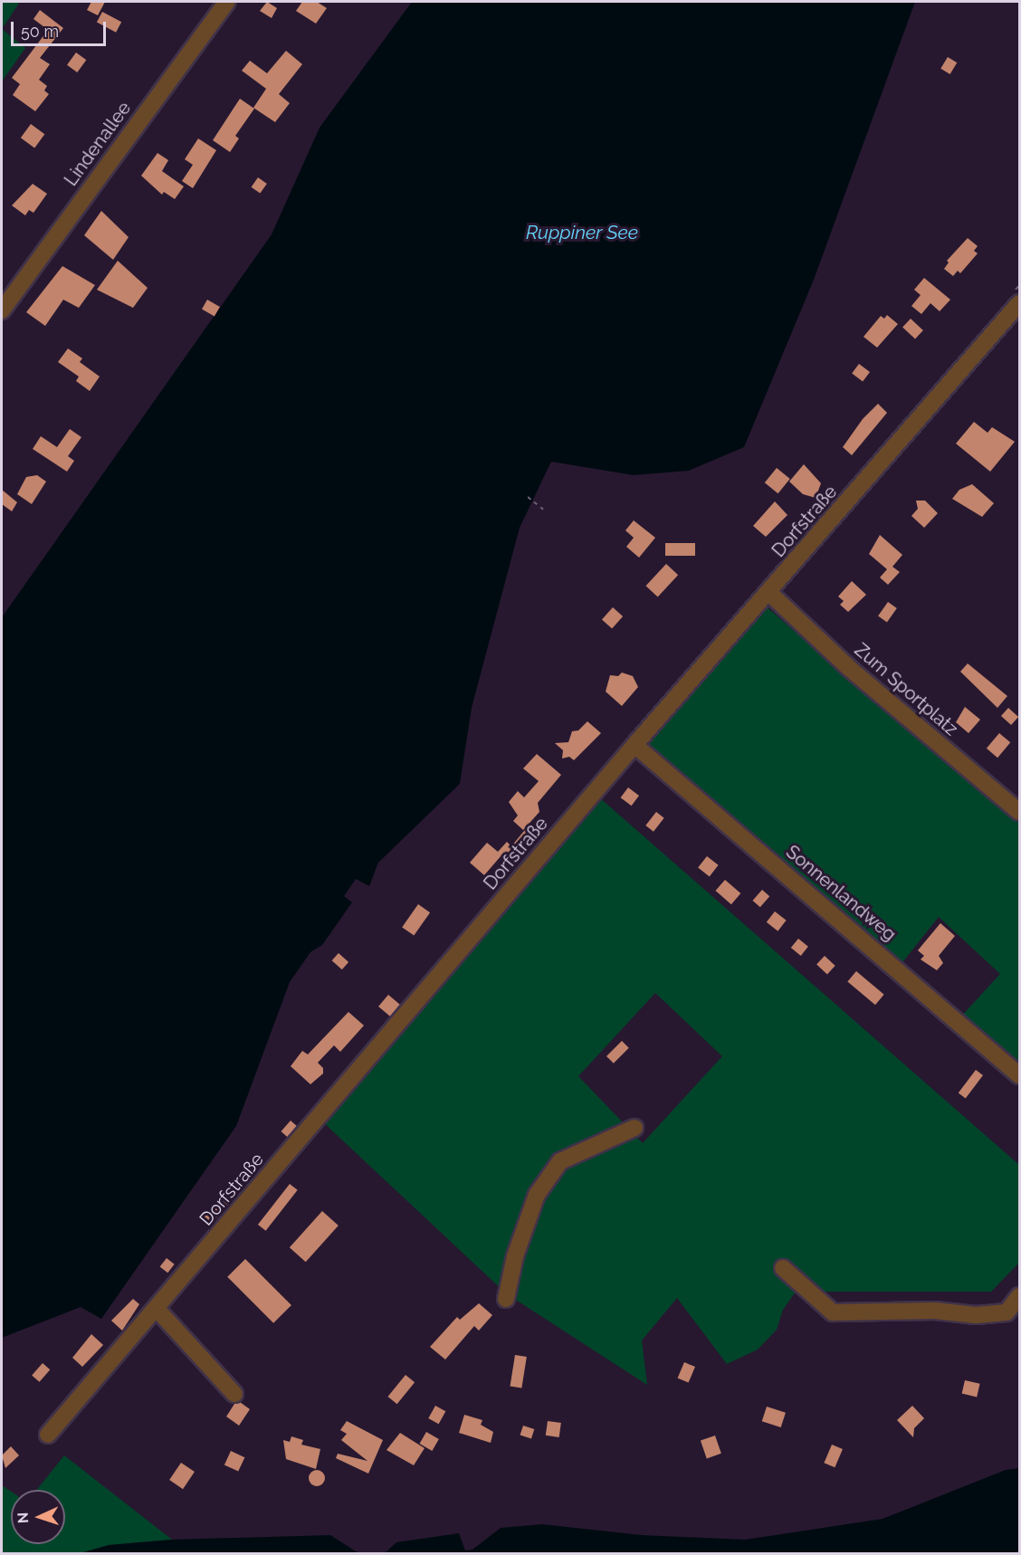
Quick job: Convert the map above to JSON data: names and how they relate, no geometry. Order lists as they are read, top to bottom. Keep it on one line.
{"streets":{"street":["Lindenallee","Dorfstraße","Zum Sportplatz","Sonnenlandweg"]},"crossings":[["Dorfstraße","Zum Sportplatz"],["Dorfstraße","Sonnenlandweg"]],"water":["Ruppiner See"],"scale_bar":"50 m","north":"left"}
